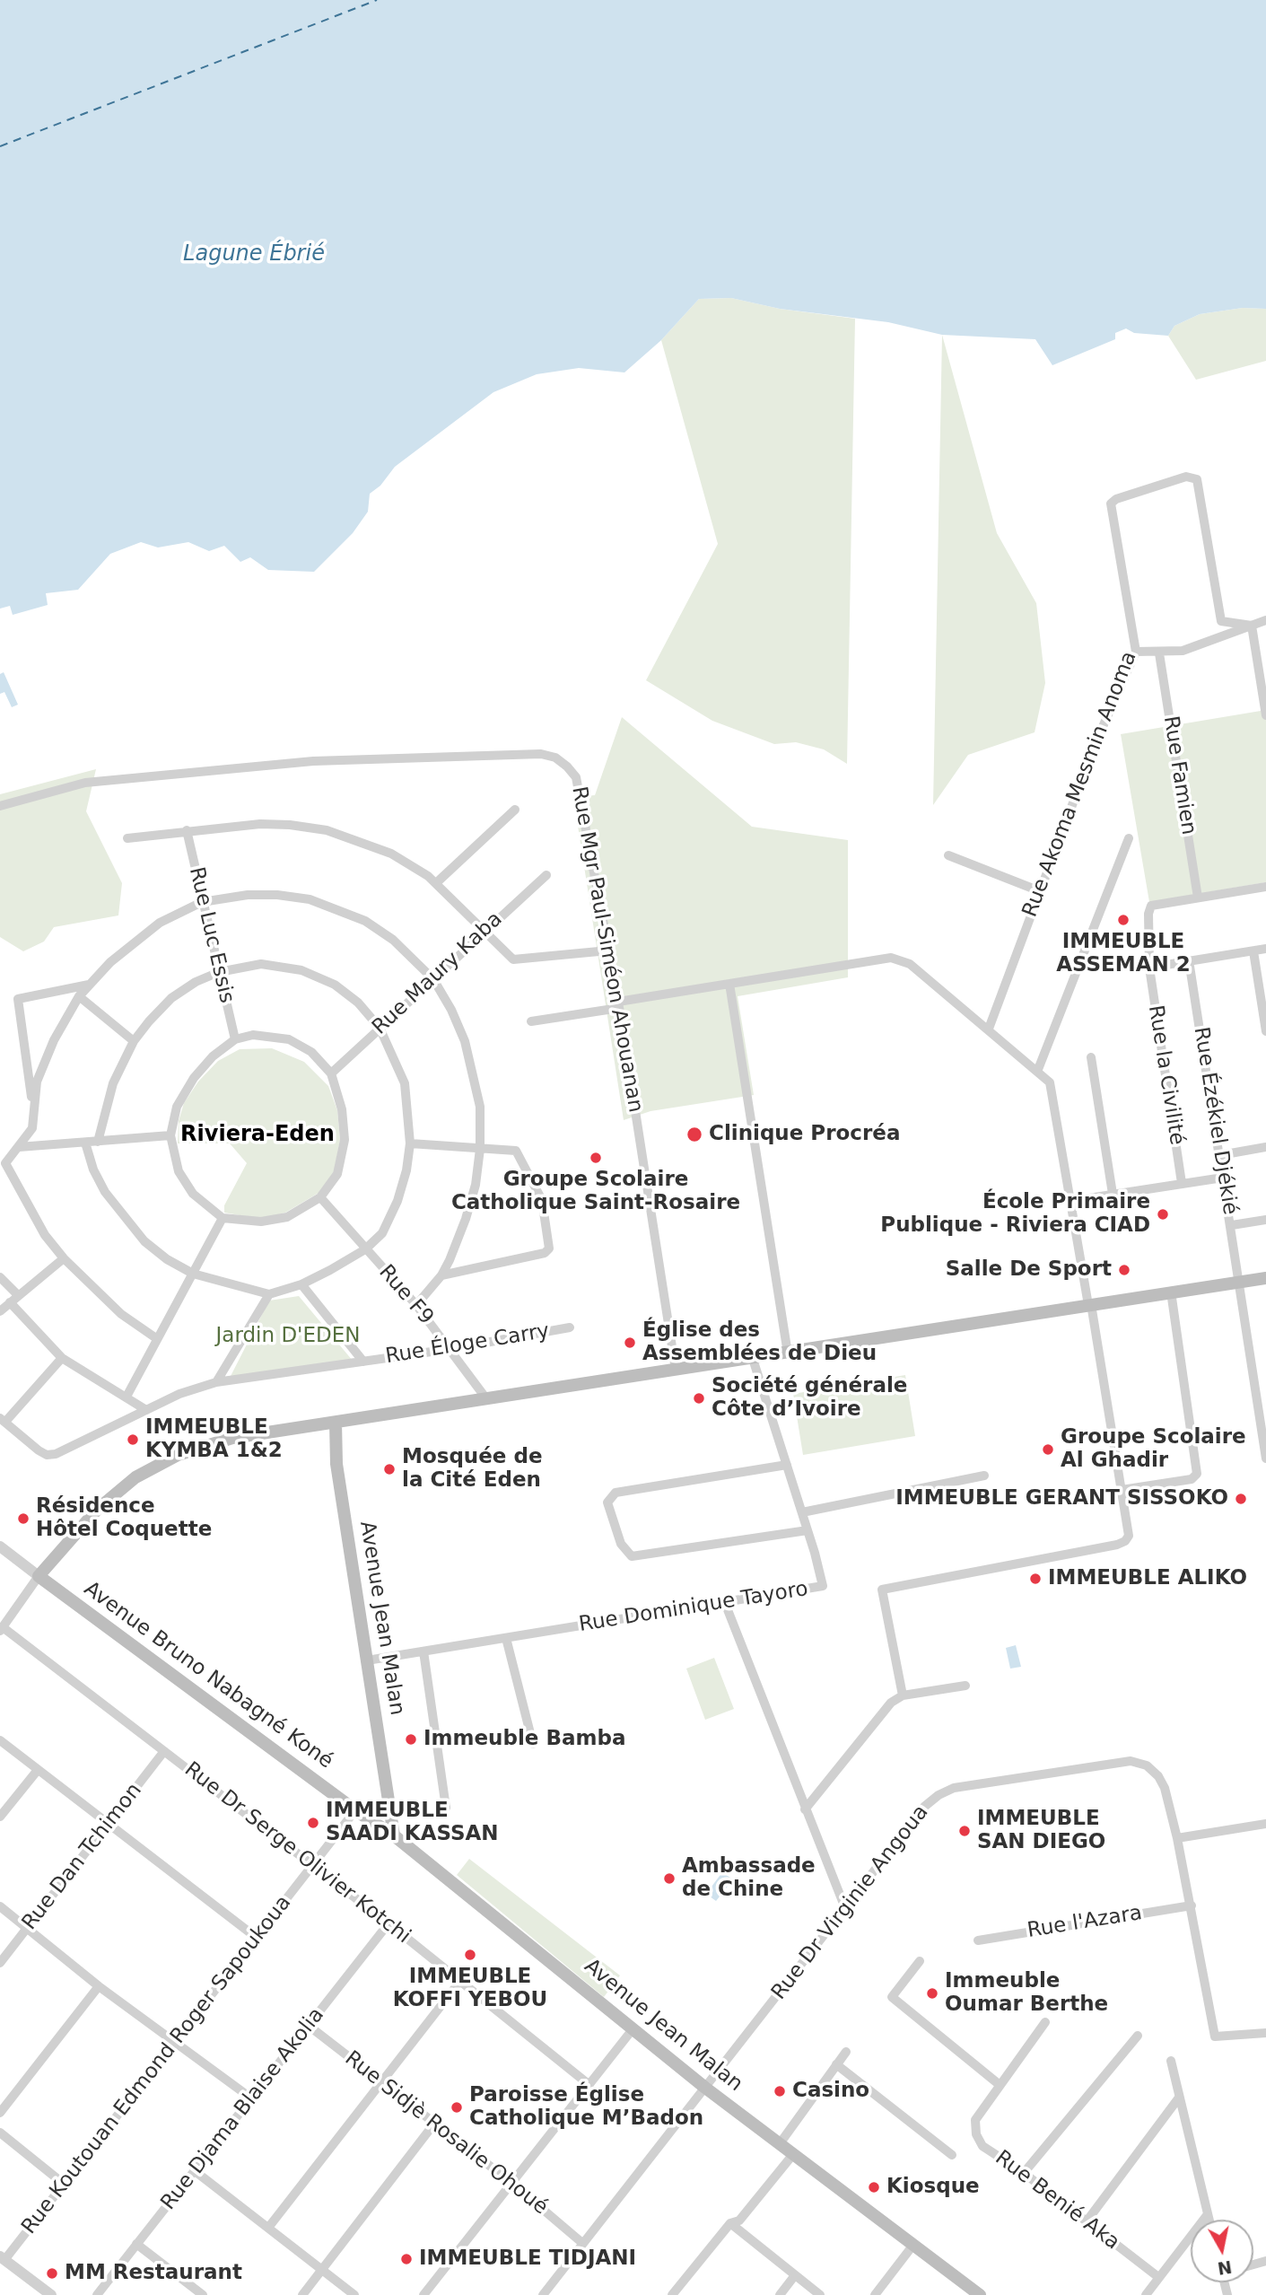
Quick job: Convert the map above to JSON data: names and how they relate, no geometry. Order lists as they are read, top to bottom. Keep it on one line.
{"streets":{"main road":["Avenue Jean Malan","Avenue Bruno Nabagné Koné"],"street":["Rue Famien","Rue Akoma Mesmin Anoma","Rue Luc Essis","Rue Mgr Paul-Siméon Ahouanan","Rue Maury Kaba","Rue la Civilité","Rue Ézékiel Djékié","Rue F9","Rue Éloge Carry","Rue Dominique Tayoro","Rue Dr Serge Olivier Kotchi","Rue Dan Tchimon","Rue Dr Virginie Angoua","Rue l'Azara","Rue Koutouan Edmond Roger Sapoukoua","Rue Djama Blaise Akolia","Rue Sidjè Rosalie Ohoué","Rue Benié Aka"]},"crossings":[["Rue Famien","Rue la Civilité"],["Rue Luc Essis","Rue Maury Kaba"],["Rue Luc Essis","Rue F9"],["Rue Maury Kaba","Rue F9"],["Rue F9","Rue Éloge Carry"],["Rue Dominique Tayoro","Avenue Jean Malan"],["Avenue Jean Malan","Avenue Bruno Nabagné Koné"],["Avenue Jean Malan","Rue Dr Virginie Angoua"],["Avenue Bruno Nabagné Koné","Rue Koutouan Edmond Roger Sapoukoua"],["Rue Dr Serge Olivier Kotchi","Rue Dan Tchimon"],["Rue Dr Serge Olivier Kotchi","Rue Koutouan Edmond Roger Sapoukoua"],["Rue Dr Serge Olivier Kotchi","Rue Djama Blaise Akolia"],["Rue Dr Virginie Angoua","Rue l'Azara"],["Rue Dr Virginie Angoua","Rue Sidjè Rosalie Ohoué"],["Rue Djama Blaise Akolia","Rue Sidjè Rosalie Ohoué"]],"districts":["Riviera-Eden"],"water":["Lagune Ébrié"],"parks":["Jardin D'EDEN"],"places":["IMMEUBLE ASSEMAN 2","Clinique Procréa","Groupe Scolaire Catholique Saint-Rosaire","École Primaire Publique - Riviera CIAD","Salle De Sport","Église des Assemblées de Dieu","Société générale Côte d’Ivoire","IMMEUBLE KYMBA 1&2","Groupe Scolaire Al Ghadir","Mosquée de la Cité Eden","IMMEUBLE GERANT SISSOKO","Résidence Hôtel Coquette","IMMEUBLE ALIKO","Immeuble Bamba","IMMEUBLE SAADI KASSAN","IMMEUBLE SAN DIEGO","Ambassade de Chine","IMMEUBLE KOFFI YEBOU","Immeuble Oumar Berthe","Casino","Paroisse Église Catholique M’Badon","Kiosque","IMMEUBLE TIDJANI","MM Restaurant"],"north":"bottom"}
